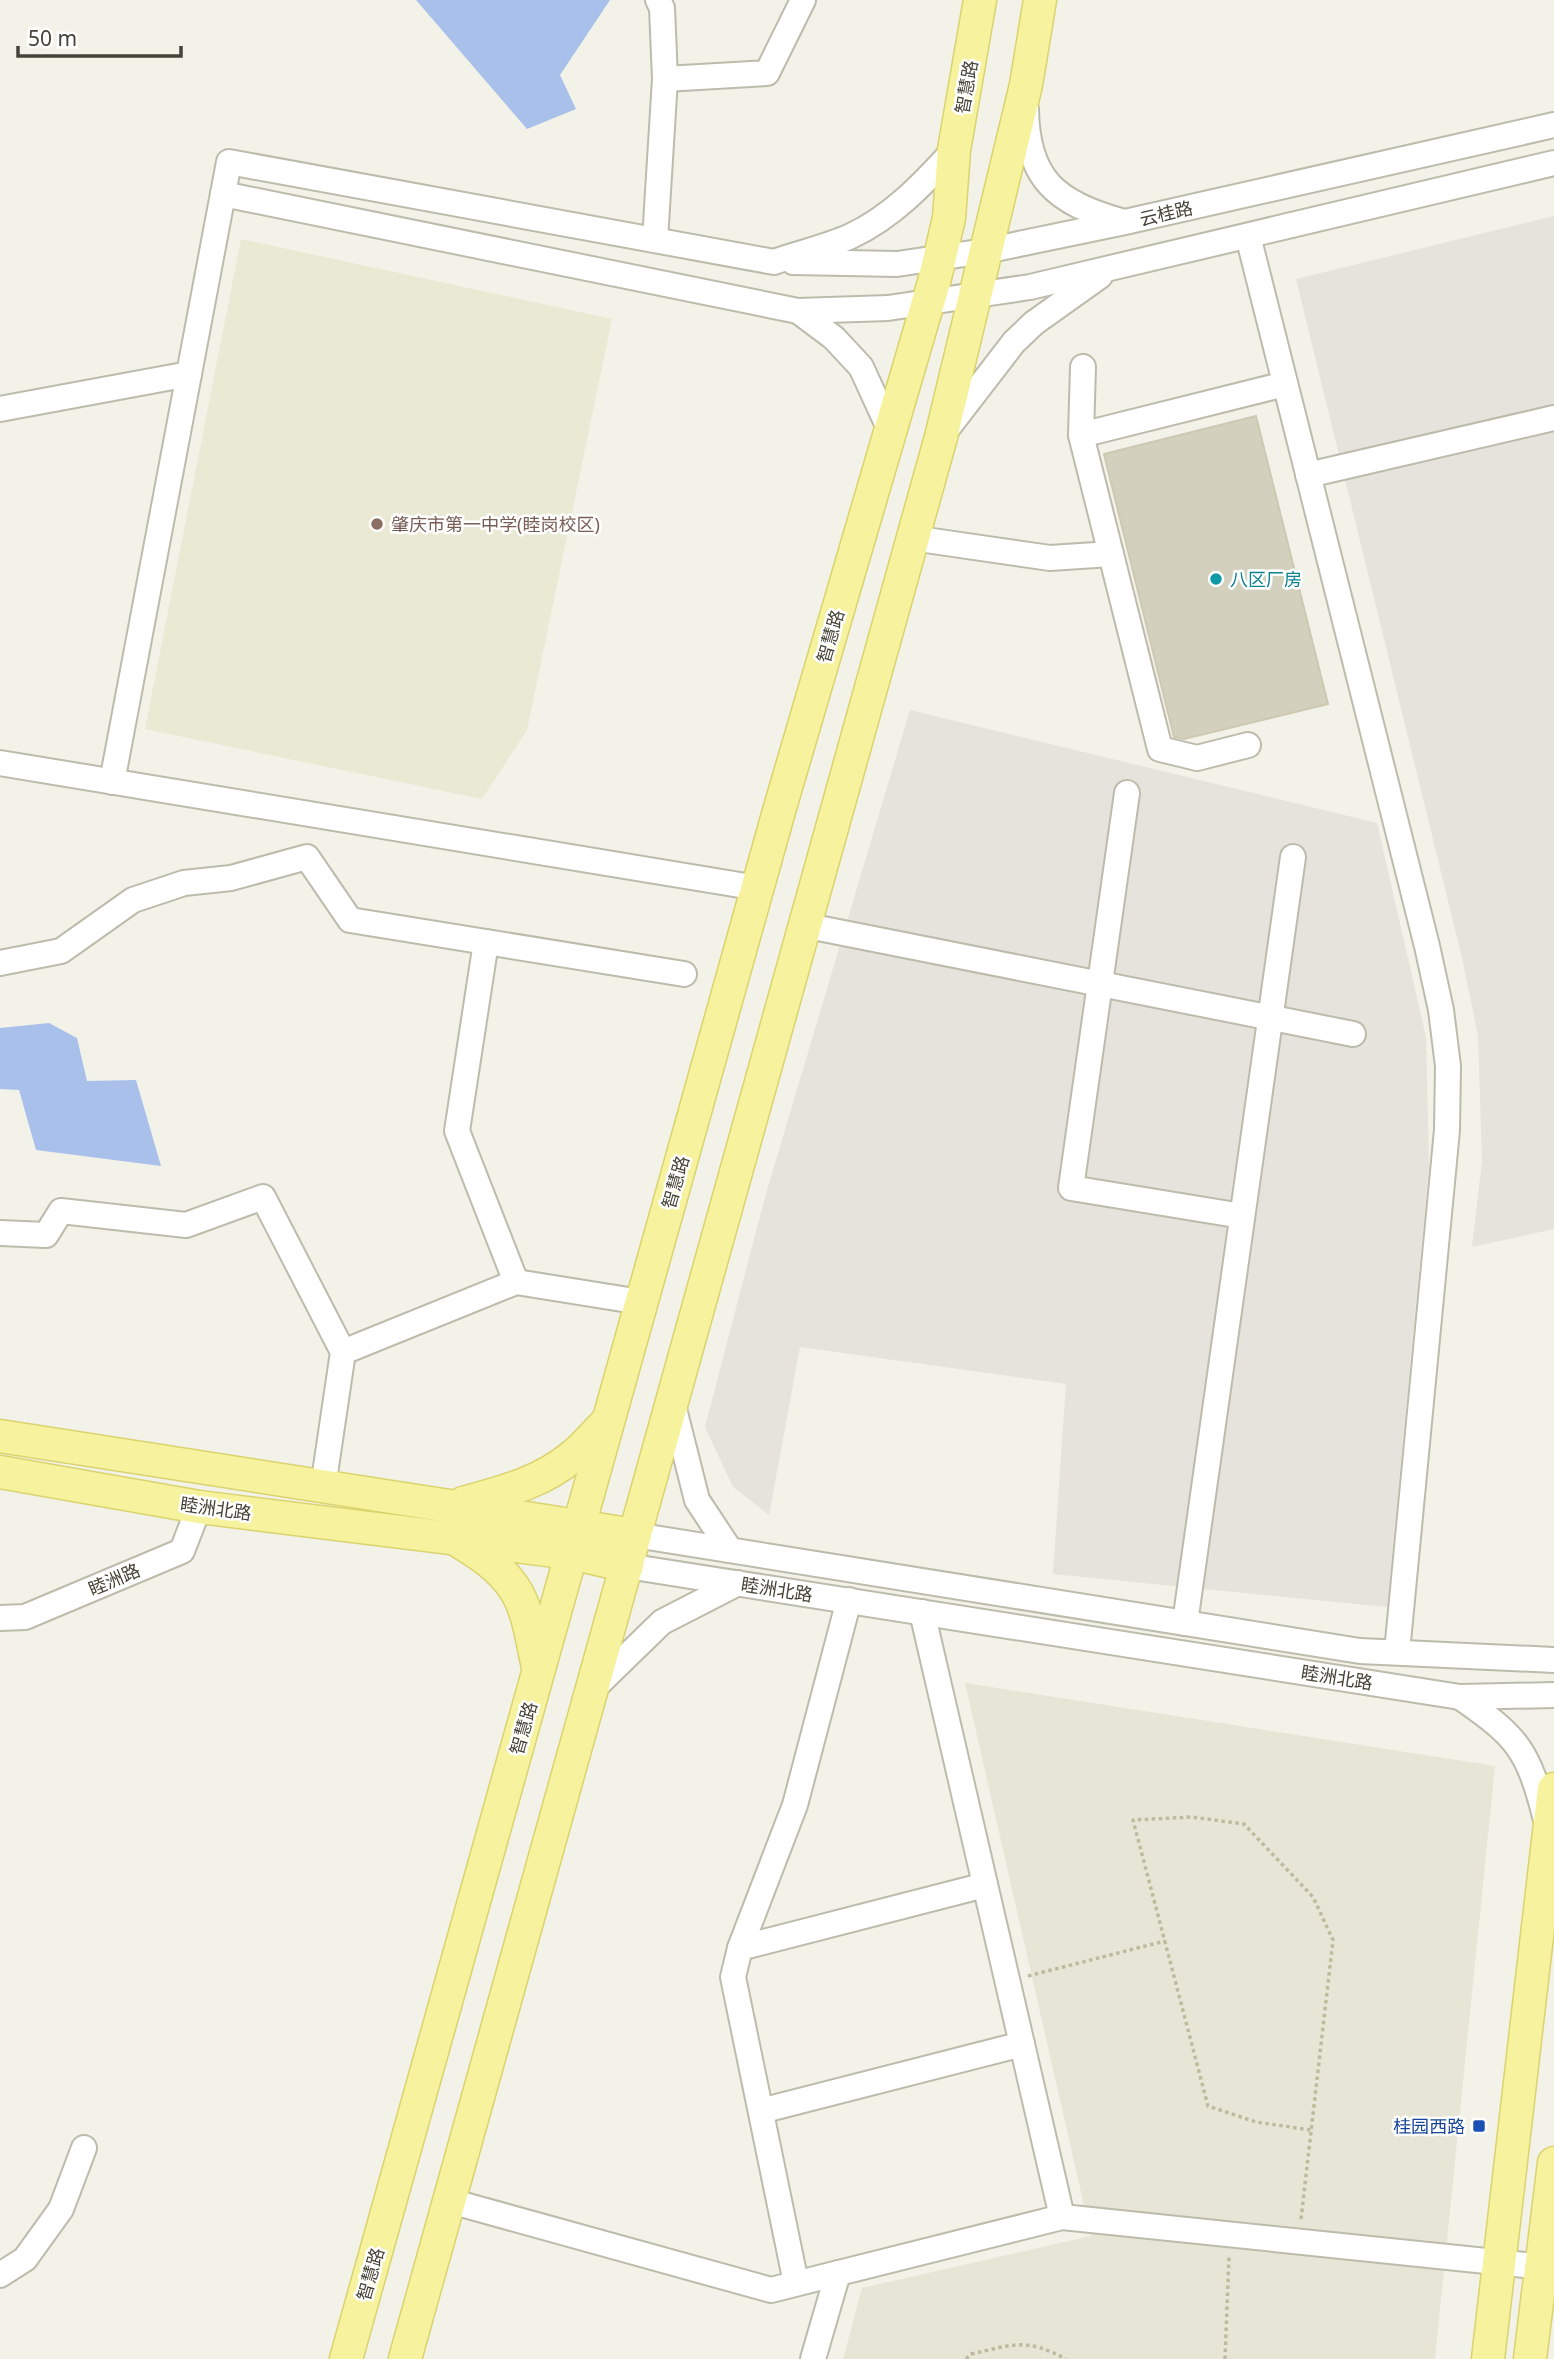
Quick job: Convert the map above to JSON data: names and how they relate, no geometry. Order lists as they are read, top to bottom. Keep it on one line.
{"streets":{"main road":["智慧路","睦洲北路"],"street":["云桂路","睦洲路"]},"crossings":[["智慧路","云桂路"],["智慧路","睦洲北路"],["睦洲北路","睦洲路"]],"places":{"other":["肇庆市第一中学(睦岗校区)","八区厂房"],"transit":["桂园西路"]},"scale_bar":"50 m"}
